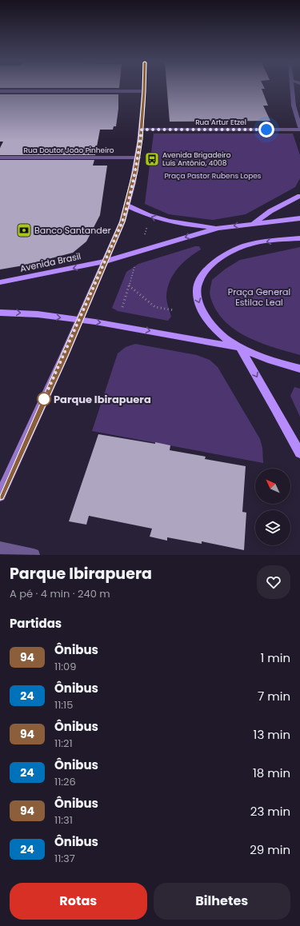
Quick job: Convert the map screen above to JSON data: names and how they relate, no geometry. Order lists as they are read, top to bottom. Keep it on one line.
{"streets":{"main road":["Avenida Brasil"],"street":["Rua Artur Etzel","Rua Doutor João Pinheiro"]},"parks":["Praça Pastor Rubens Lopes","Praça General Estilac Leal"],"places":{"bus stop":["Avenida Brigadeiro Luís Antônio, 4008"],"bank":["Banco Santander"],"other":["Parque Ibirapuera"]},"lines":["bus line 94"],"north":"top left","page":{"heading":[["Parque Ibirapuera","A pé · 4 min · 240 m"],"Partidas"],"list":[{"mark":"94","name":"Ônibus","note":"11:09","value":"1 min"},{"mark":"24","name":"Ônibus","note":"11:15","value":"7 min"},{"mark":"94","name":"Ônibus","note":"11:21","value":"13 min"},{"mark":"24","name":"Ônibus","note":"11:26","value":"18 min"},{"mark":"94","name":"Ônibus","note":"11:31","value":"23 min"},{"mark":"24","name":"Ônibus","note":"11:37","value":"29 min"}],"buttons":["Rotas","Bilhetes"]}}
